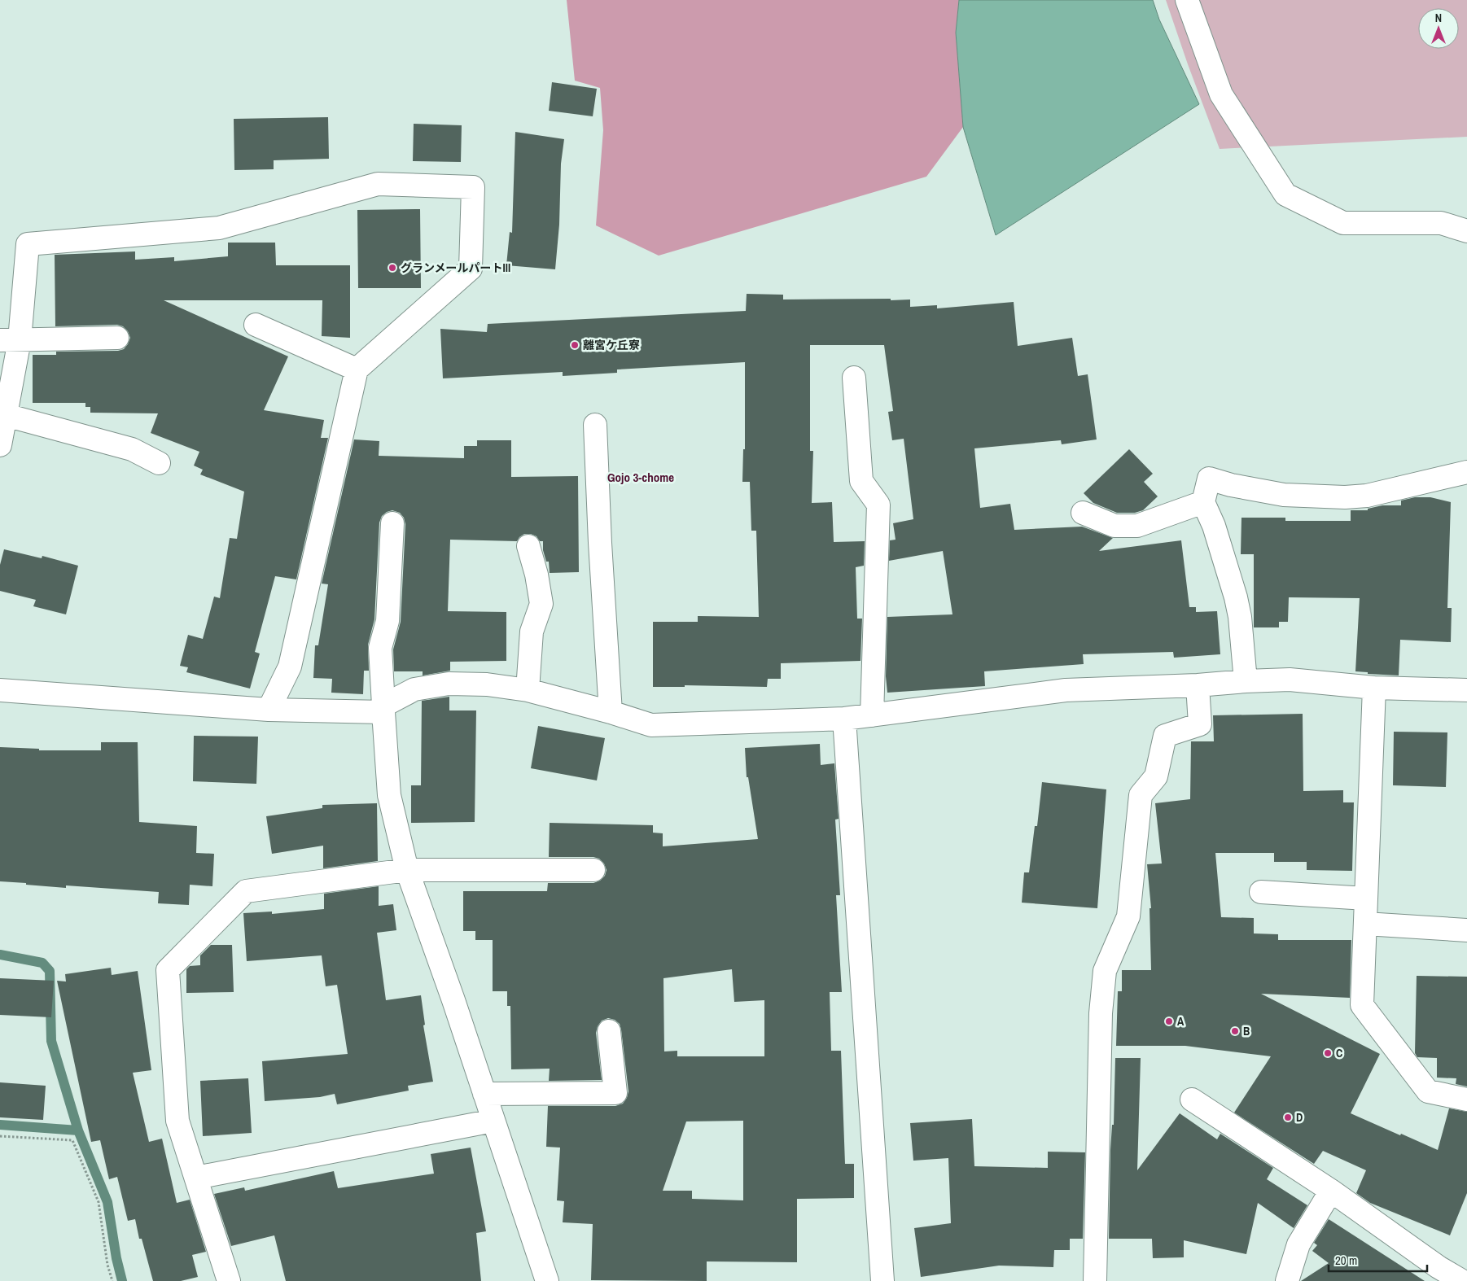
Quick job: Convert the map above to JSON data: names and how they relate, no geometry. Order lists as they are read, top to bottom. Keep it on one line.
{"districts":["Gojo 3-chome"],"places":["グランメールパートIII","離宮ケ丘寮","A","B","C","D"],"scale_bar":"20 m","north":"top"}
